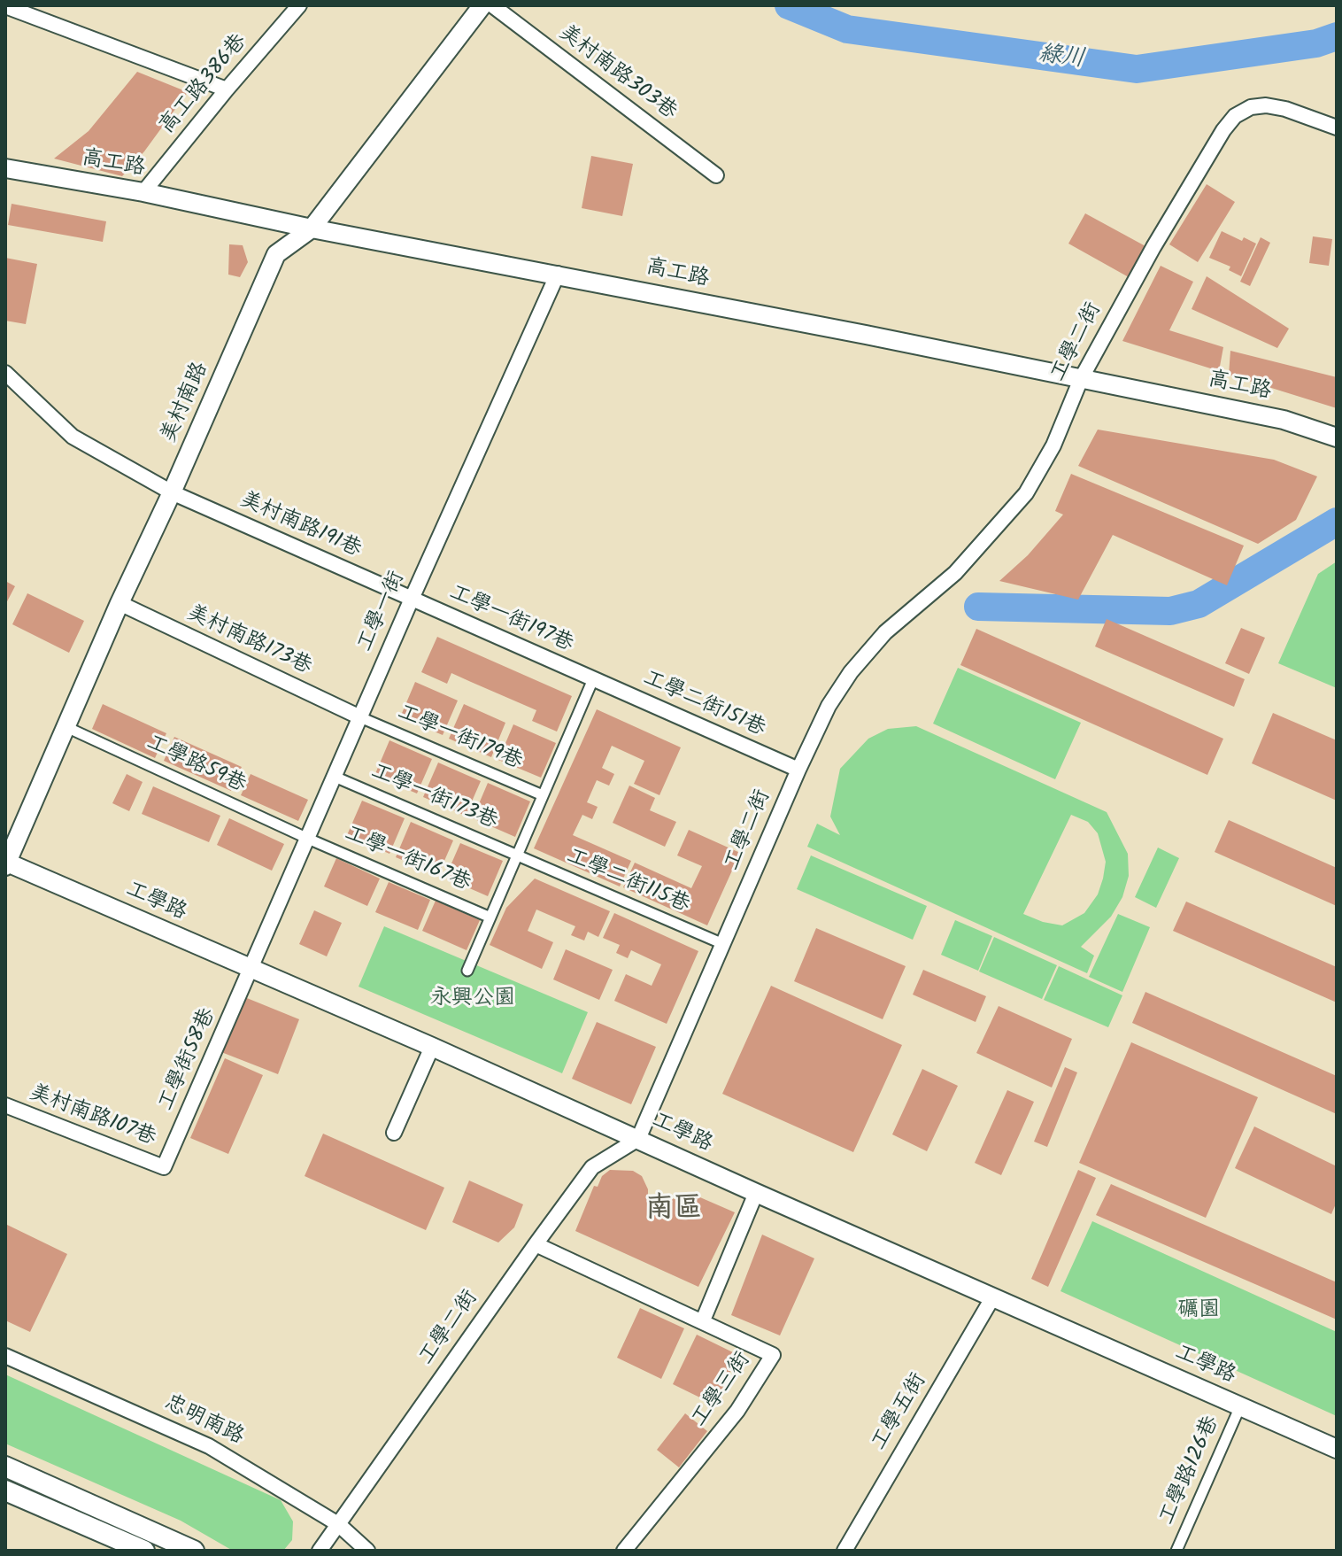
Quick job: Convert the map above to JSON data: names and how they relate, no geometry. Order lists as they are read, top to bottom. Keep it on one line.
{"streets":{"street":["美村南路303巷","高工路386巷","高工路","工學二街","美村南路","美村南路191巷","工學一街","工學一街197巷","美村南路173巷","工學二街151巷","工學一街179巷","工學路59巷","工學一街173巷","工學一街167巷","工學二街115巷","工學路","工學街58巷","美村南路107巷","工學三街","工學五街","忠明南路","工學路126巷"]},"crossings":[["高工路386巷","高工路"],["高工路","工學二街"],["高工路","美村南路"],["高工路","工學一街"],["工學二街","工學二街151巷"],["工學二街","工學二街115巷"],["工學二街","工學路"],["工學二街","忠明南路"],["美村南路","美村南路191巷"],["美村南路","美村南路173巷"],["美村南路","工學路59巷"],["美村南路","工學路"],["美村南路191巷","工學一街"],["美村南路191巷","工學一街197巷"],["工學一街","工學一街197巷"],["工學一街","美村南路173巷"],["工學一街","工學一街179巷"],["工學一街","工學路59巷"],["工學一街","工學一街173巷"],["工學一街","工學一街167巷"],["工學一街","工學路"],["工學一街","工學街58巷"],["工學一街197巷","工學二街151巷"],["美村南路173巷","工學一街179巷"],["工學路59巷","工學一街167巷"],["工學一街173巷","工學二街115巷"],["工學路","工學街58巷"],["工學路","工學五街"],["工學路","工學路126巷"],["工學街58巷","美村南路107巷"]],"districts":["南區"],"water":["綠川"],"parks":["永興公園","礪園"]}
